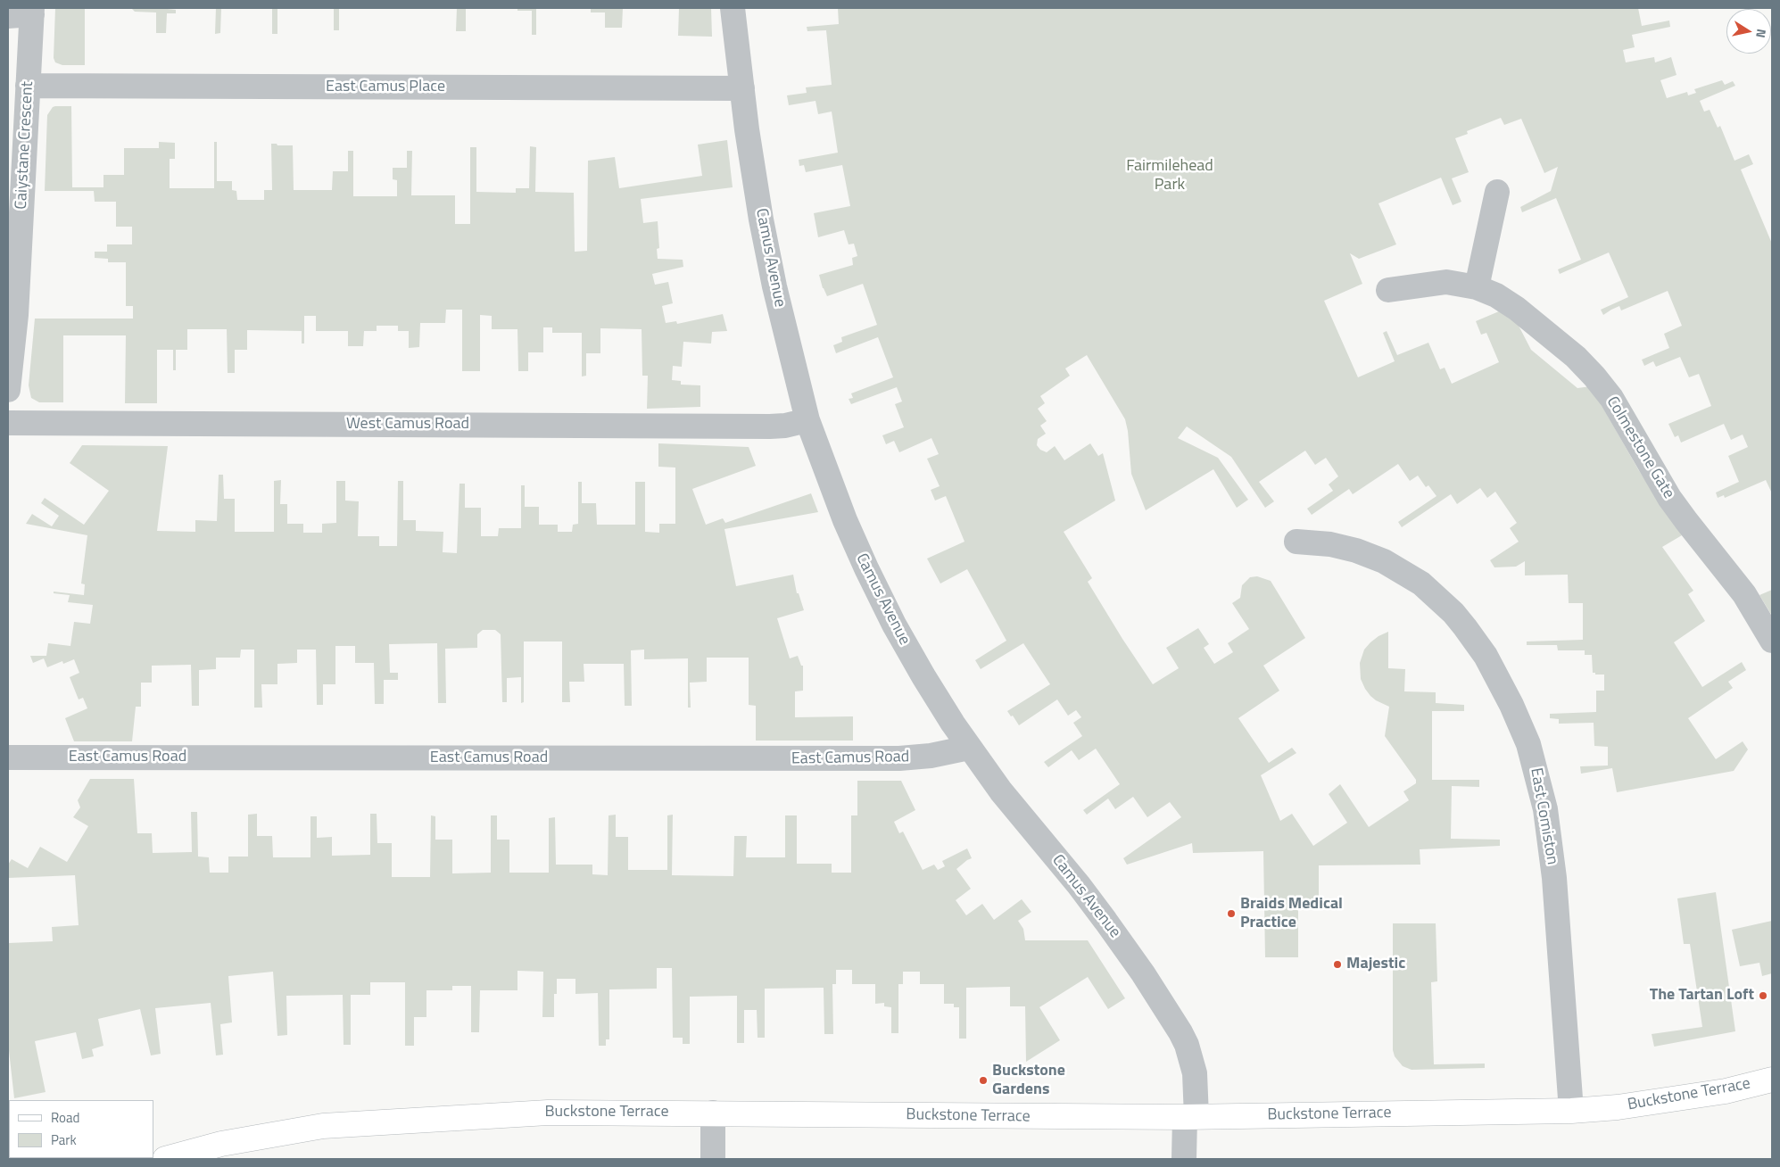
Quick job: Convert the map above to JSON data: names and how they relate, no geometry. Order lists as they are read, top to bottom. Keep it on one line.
{"streets":{"main road":["Buckstone Terrace"],"street":["East Camus Place","Caiystane Crescent","Camus Avenue","West Camus Road","Colmestone Gate","East Camus Road","East Comiston"]},"crossings":[["East Camus Place","Caiystane Crescent"],["East Camus Place","Camus Avenue"],["Camus Avenue","West Camus Road"],["Camus Avenue","East Camus Road"],["Camus Avenue","Buckstone Terrace"],["East Comiston","Buckstone Terrace"]],"parks":["Fairmilehead Park"],"places":["Braids Medical Practice","Majestic","The Tartan Loft","Buckstone Gardens"],"legend":["Road","Park"],"north":"right"}
